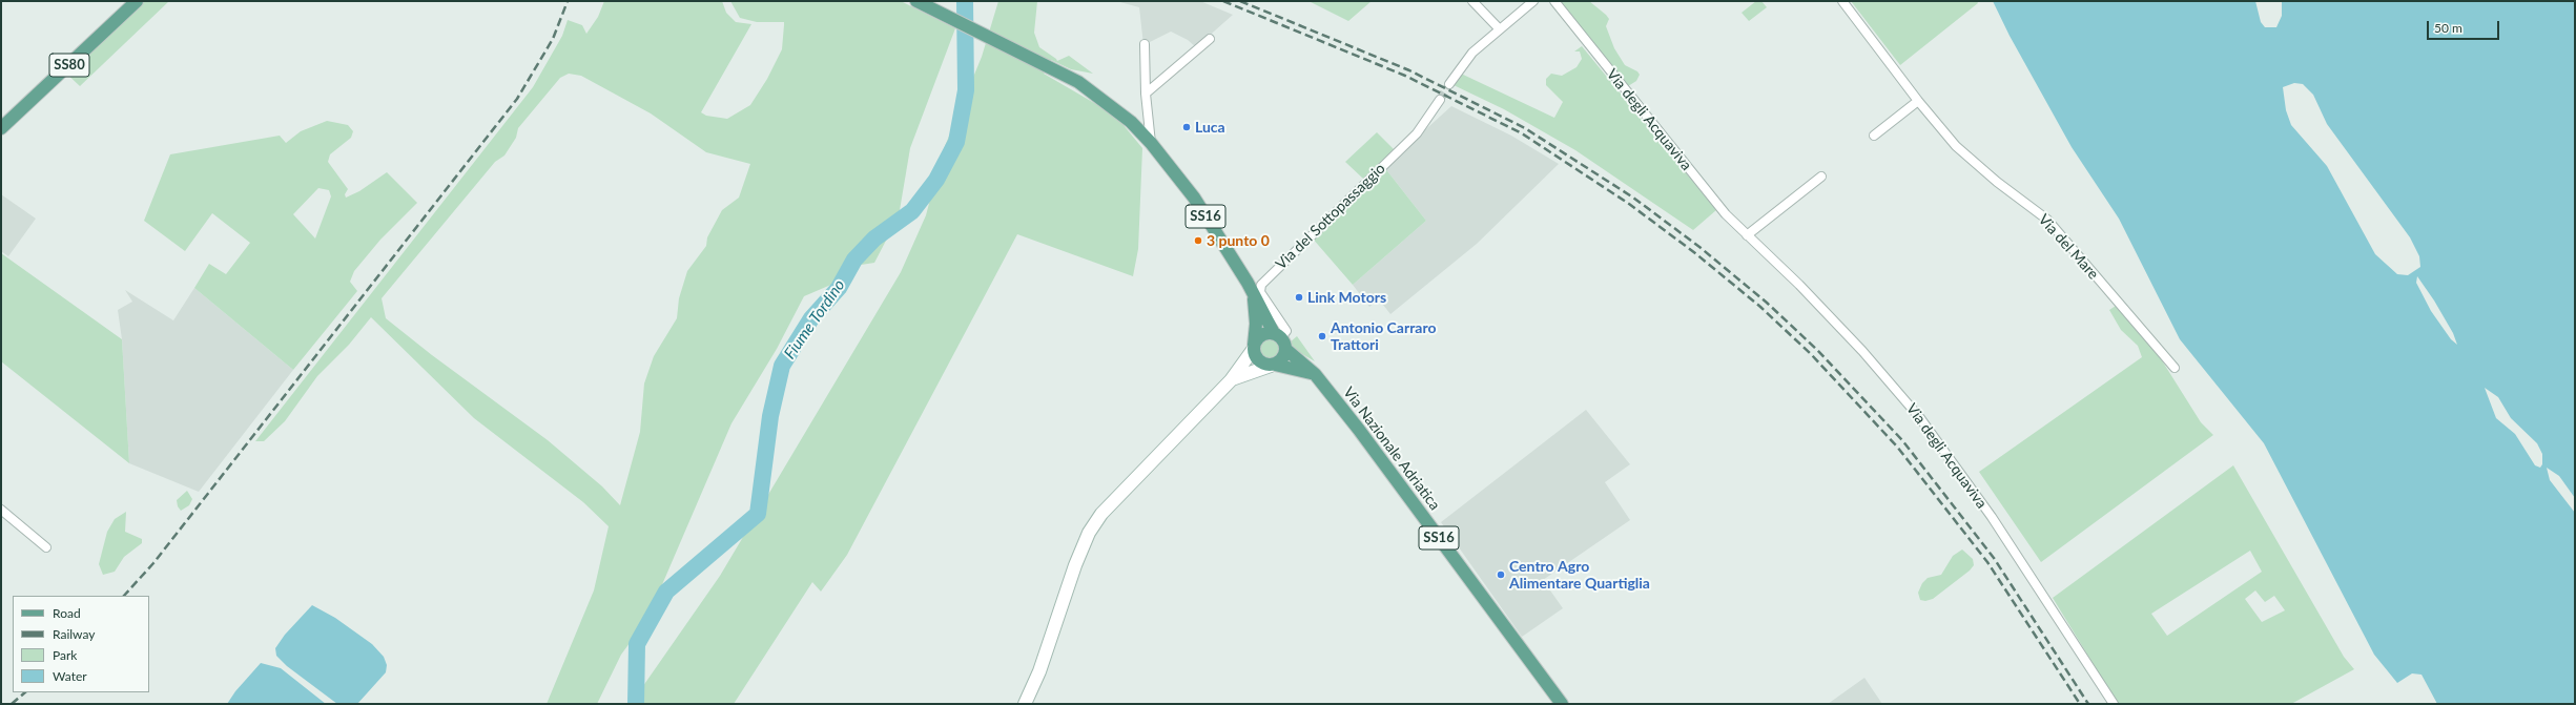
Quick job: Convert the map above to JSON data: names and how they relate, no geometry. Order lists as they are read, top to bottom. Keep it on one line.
{"streets":{"main road":["SS80","SS16","Via Nazionale Adriatica"],"street":["Via degli Acquaviva","Via del Sottopassaggio","Via del Mare"]},"crossings":[["Via del Sottopassaggio","Via Nazionale Adriatica"]],"water":["Fiume Tordino"],"places":["Luca","3 punto 0","Link Motors","Antonio Carraro Trattori","Centro Agro Alimentare Quartiglia"],"legend":["Road","Railway","Park","Water"],"scale_bar":"50 m"}
